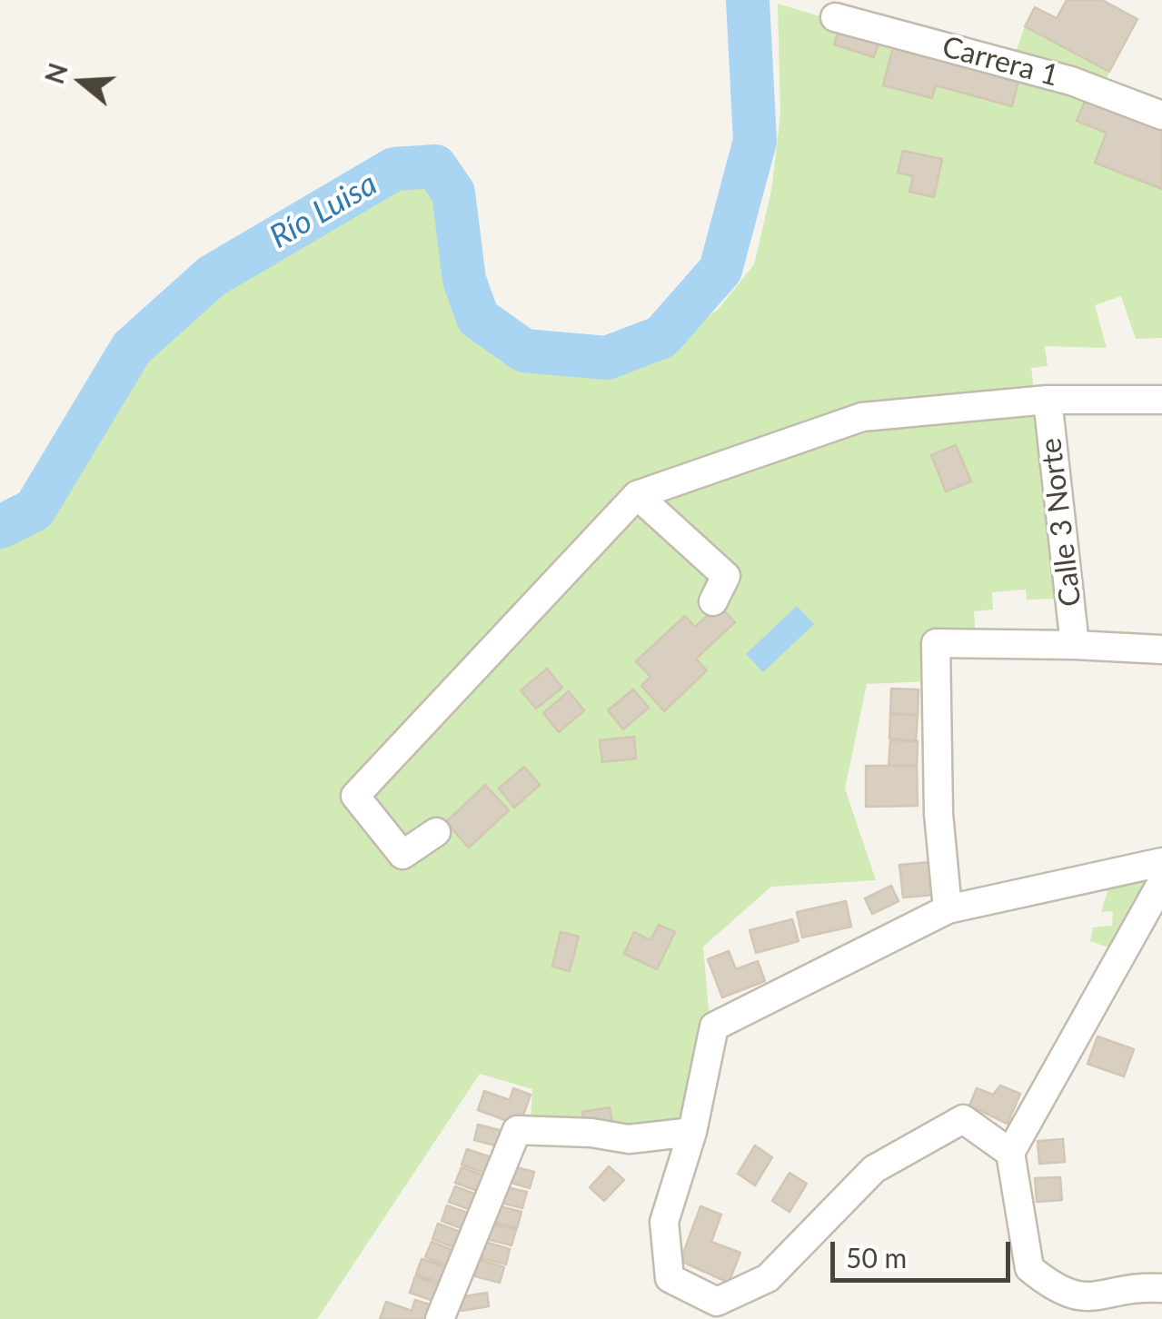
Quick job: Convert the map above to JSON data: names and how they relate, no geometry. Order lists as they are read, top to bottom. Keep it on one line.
{"streets":{"street":["Carrera 1","Calle 3 Norte"]},"water":["Río Luisa"],"scale_bar":"50 m","north":"left"}
